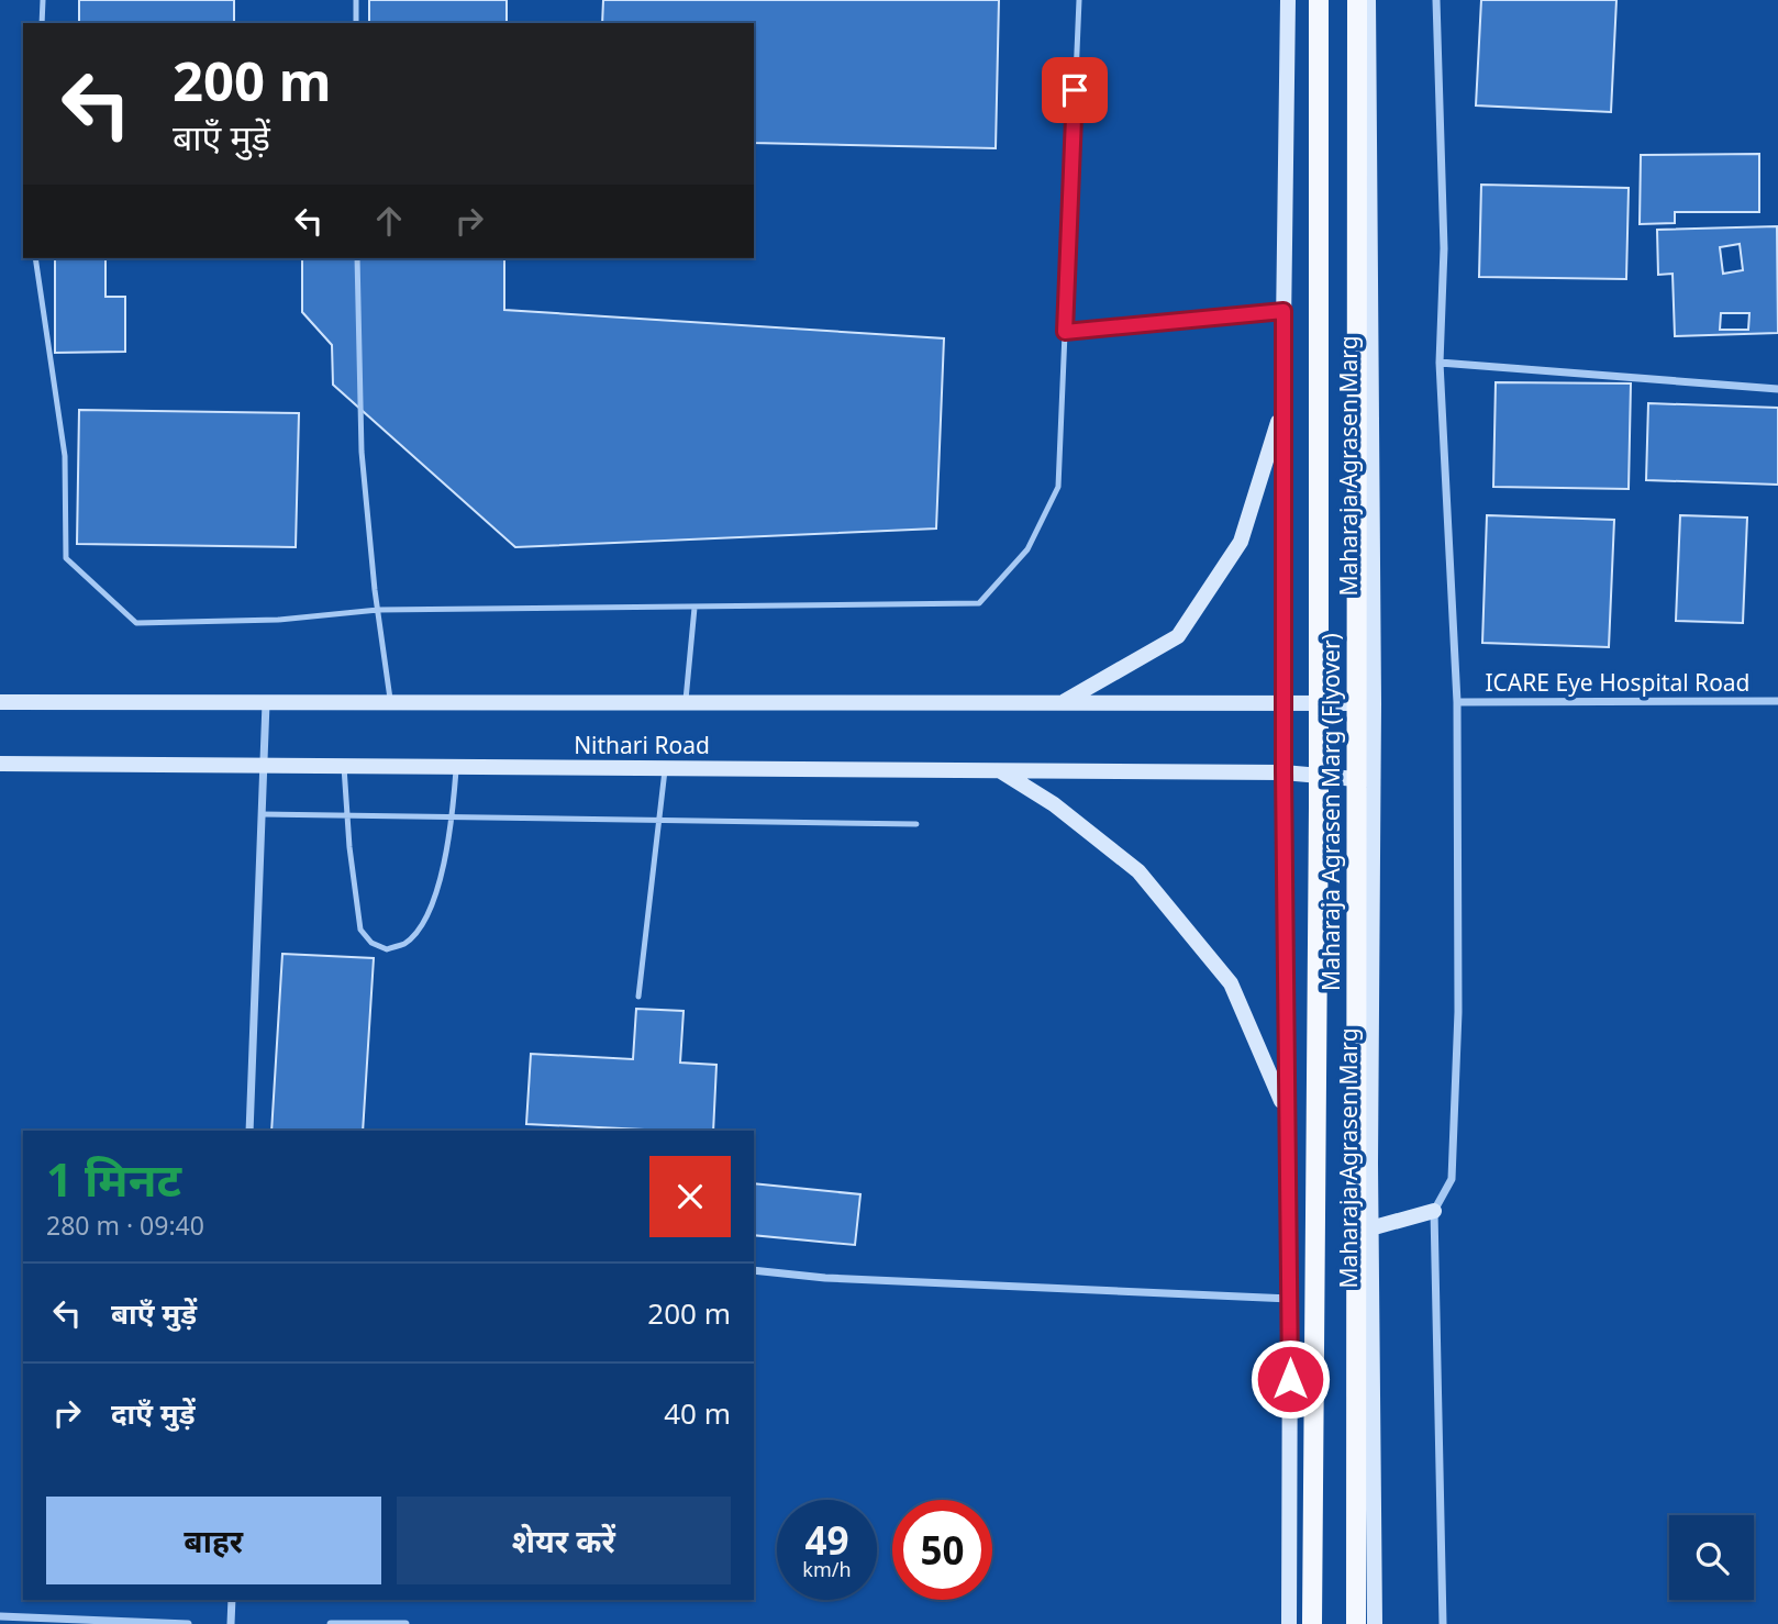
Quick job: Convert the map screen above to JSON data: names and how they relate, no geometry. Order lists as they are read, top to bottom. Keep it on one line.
{"streets":{"main road":["Maharaja Agrasen Marg","Nithari Road","Maharaja Agrasen Marg (Flyover)"],"street":["ICARE Eye Hospital Road"]},"crossings":[["Maharaja Agrasen Marg","Nithari Road"]],"page":{"turn":["200 m","बाएँ मुड़ें"],"heading":["1 मिनट","280 m · 09:40"],"list":[{"name":"बाएँ मुड़ें","value":"200 m"},{"name":"दाएँ मुड़ें","value":"40 m"}],"buttons":["बाहर","शेयर करें"],"speed":"49 km/h","limit":"50"}}
